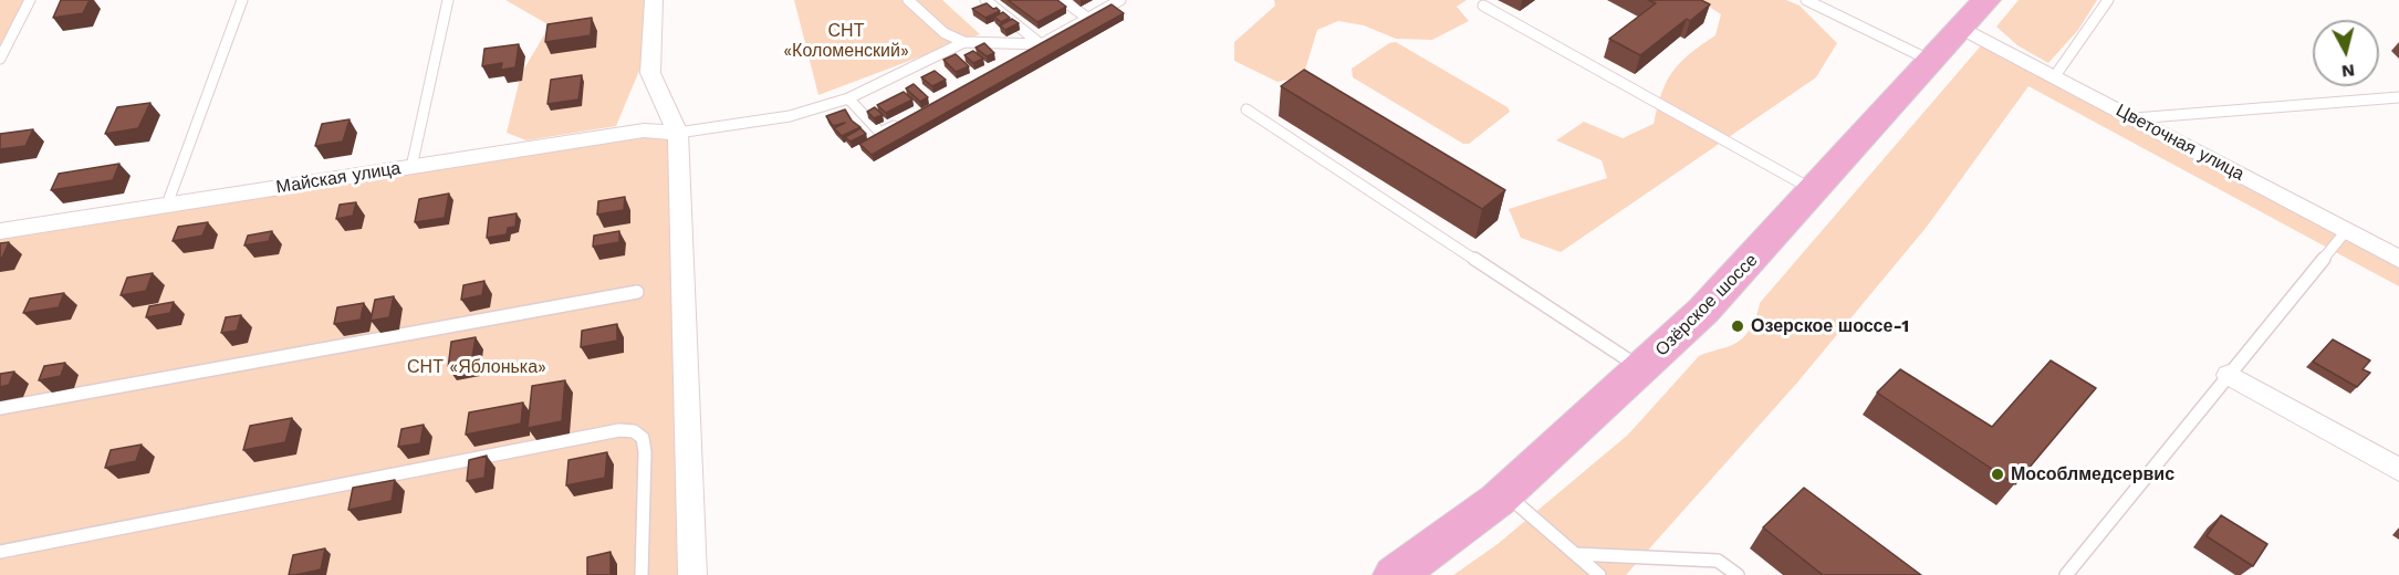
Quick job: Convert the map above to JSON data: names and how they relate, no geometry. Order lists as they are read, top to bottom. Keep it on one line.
{"streets":{"main road":["Озёрское шоссе"],"street":["Цветочная улица","Майская улица"]},"crossings":[["Цветочная улица","Озёрское шоссе"]],"parks":["СНТ «Коломенский»","СНТ «Яблонька»"],"places":["Озерское шоссе-1","Мособлмедсервис"],"north":"bottom"}
